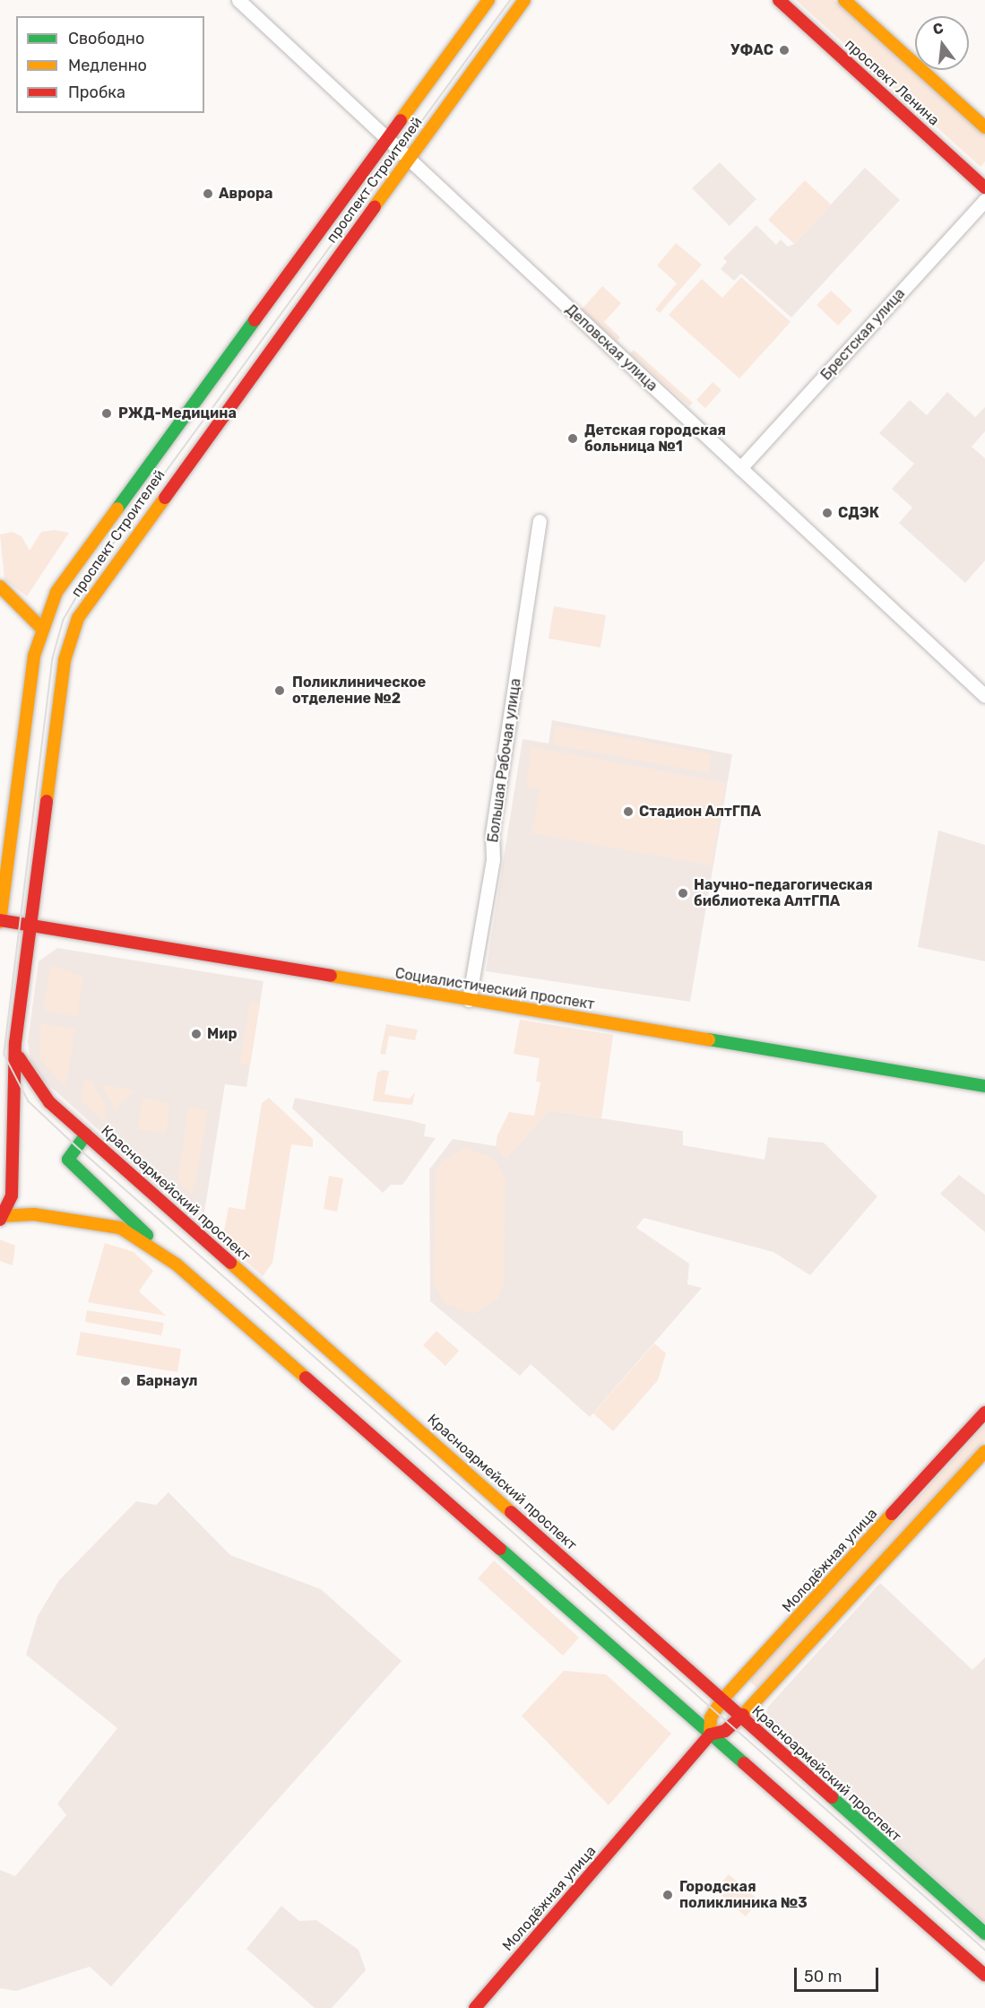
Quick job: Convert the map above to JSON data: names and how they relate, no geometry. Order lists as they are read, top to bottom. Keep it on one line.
{"streets":{"main road":["проспект Ленина","проспект Строителей","Социалистический проспект","Красноармейский проспект","Молодёжная улица"],"street":["Брестская улица","Деповская улица","Большая Рабочая улица"]},"crossings":[["проспект Строителей","Деповская улица"],["проспект Строителей","Социалистический проспект"],["проспект Строителей","Красноармейский проспект"],["Брестская улица","Деповская улица"],["Большая Рабочая улица","Социалистический проспект"],["Красноармейский проспект","Молодёжная улица"]],"places":["УФАС","Аврора","РЖД-Медицина","Детская городская больница №1","СДЭК","Поликлиническое отделение №2","Стадион АлтГПА","Научно-педагогическая библиотека АлтГПА","Мир","Барнаул","Городская поликлиника №3"],"legend":["Свободно","Медленно","Пробка"],"scale_bar":"50 m","north":"top"}
